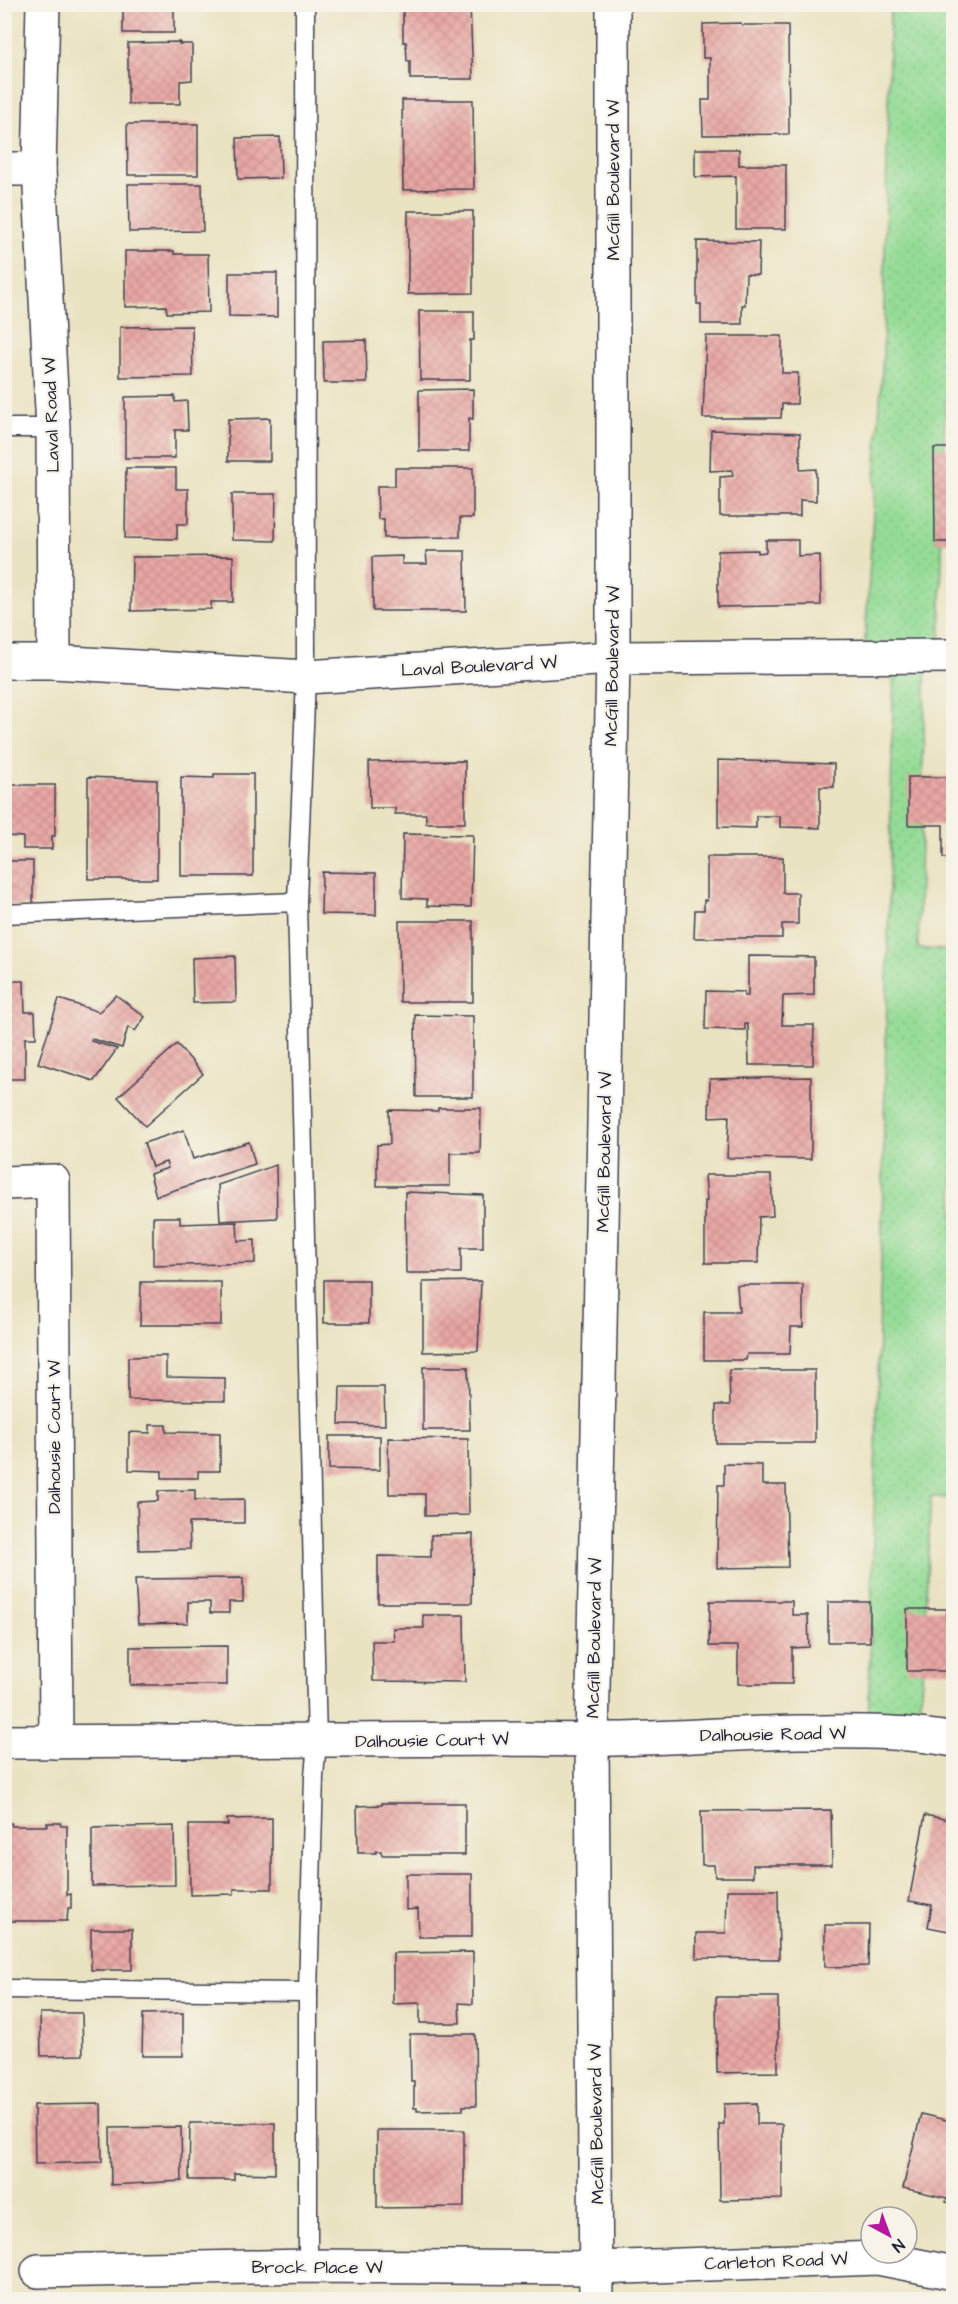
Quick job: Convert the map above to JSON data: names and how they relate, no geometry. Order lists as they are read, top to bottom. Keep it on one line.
{"streets":{"street":["McGill Boulevard W","Laval Road W","Laval Boulevard W","Dalhousie Court W","Dalhousie Road W","Carleton Road W","Brock Place W"]},"crossings":[["McGill Boulevard W","Laval Boulevard W"],["McGill Boulevard W","Dalhousie Court W"],["McGill Boulevard W","Dalhousie Road W"],["McGill Boulevard W","Carleton Road W"],["McGill Boulevard W","Brock Place W"],["Laval Road W","Laval Boulevard W"],["Dalhousie Court W","Dalhousie Road W"],["Carleton Road W","Brock Place W"]],"north":"bottom right"}
